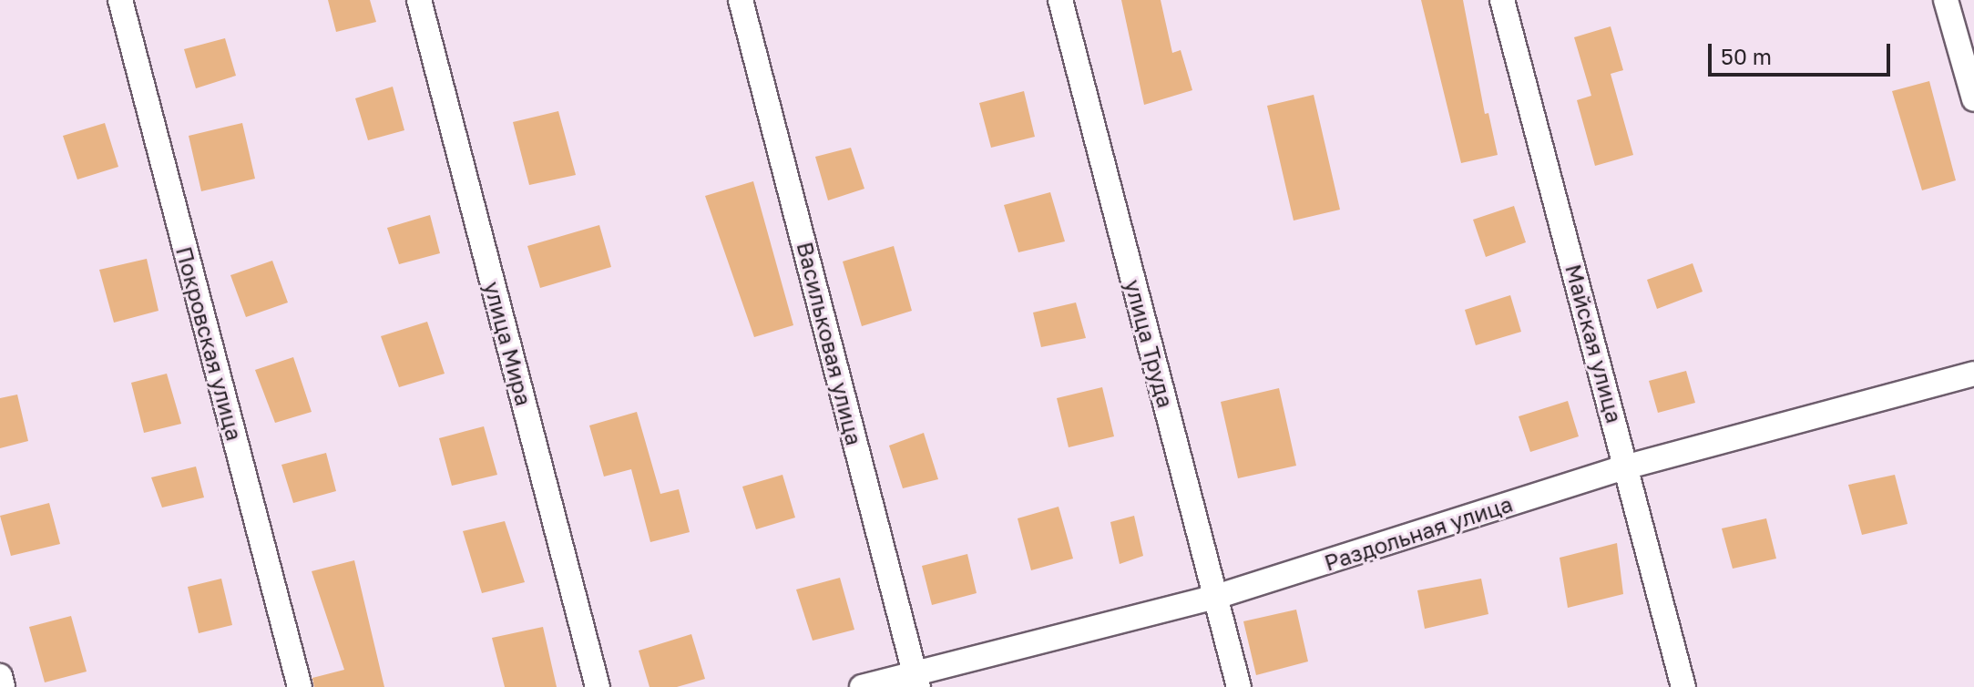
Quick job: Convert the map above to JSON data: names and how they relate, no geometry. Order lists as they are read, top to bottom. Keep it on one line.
{"streets":{"street":["Покровская улица","улица Мира","Васильковая улица","улица Труда","Майская улица","Раздольная улица"]},"crossings":[["Васильковая улица","Раздольная улица"],["улица Труда","Раздольная улица"],["Майская улица","Раздольная улица"]],"scale_bar":"50 m"}
